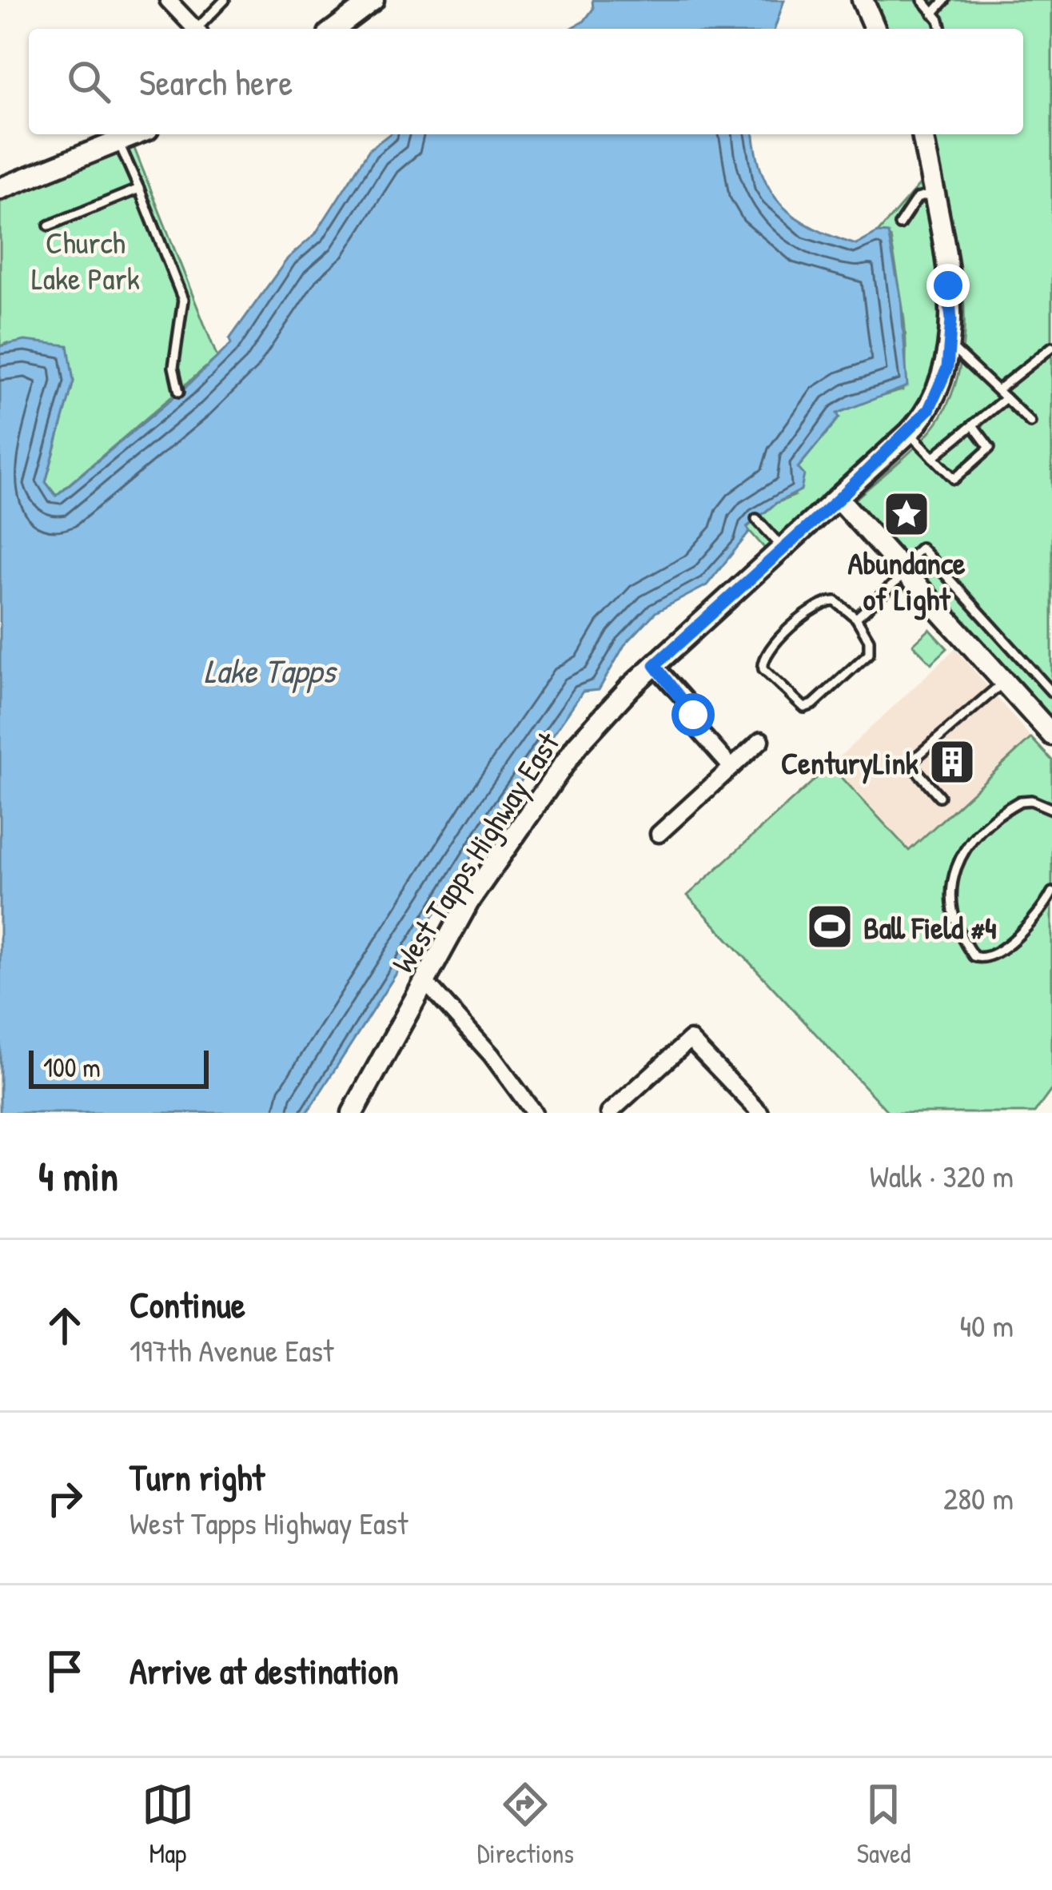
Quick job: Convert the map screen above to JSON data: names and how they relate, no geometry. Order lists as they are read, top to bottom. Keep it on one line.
{"streets":{"street":["West Tapps Highway East"]},"water":["Lake Tapps"],"parks":["Church Lake Park"],"places":{"place":["Abundance of Light"],"building":["CenturyLink"],"sports":["Ball Field #4"]},"scale_bar":"100 m","page":{"search":"Search here","scale":"100 m","heading":["4 min","Walk · 320 m"],"list":[["Continue","197th Avenue East","40 m"],["Turn right","West Tapps Highway East","280 m"],"Arrive at destination"],"nav":["Map","Directions","Saved"]}}
